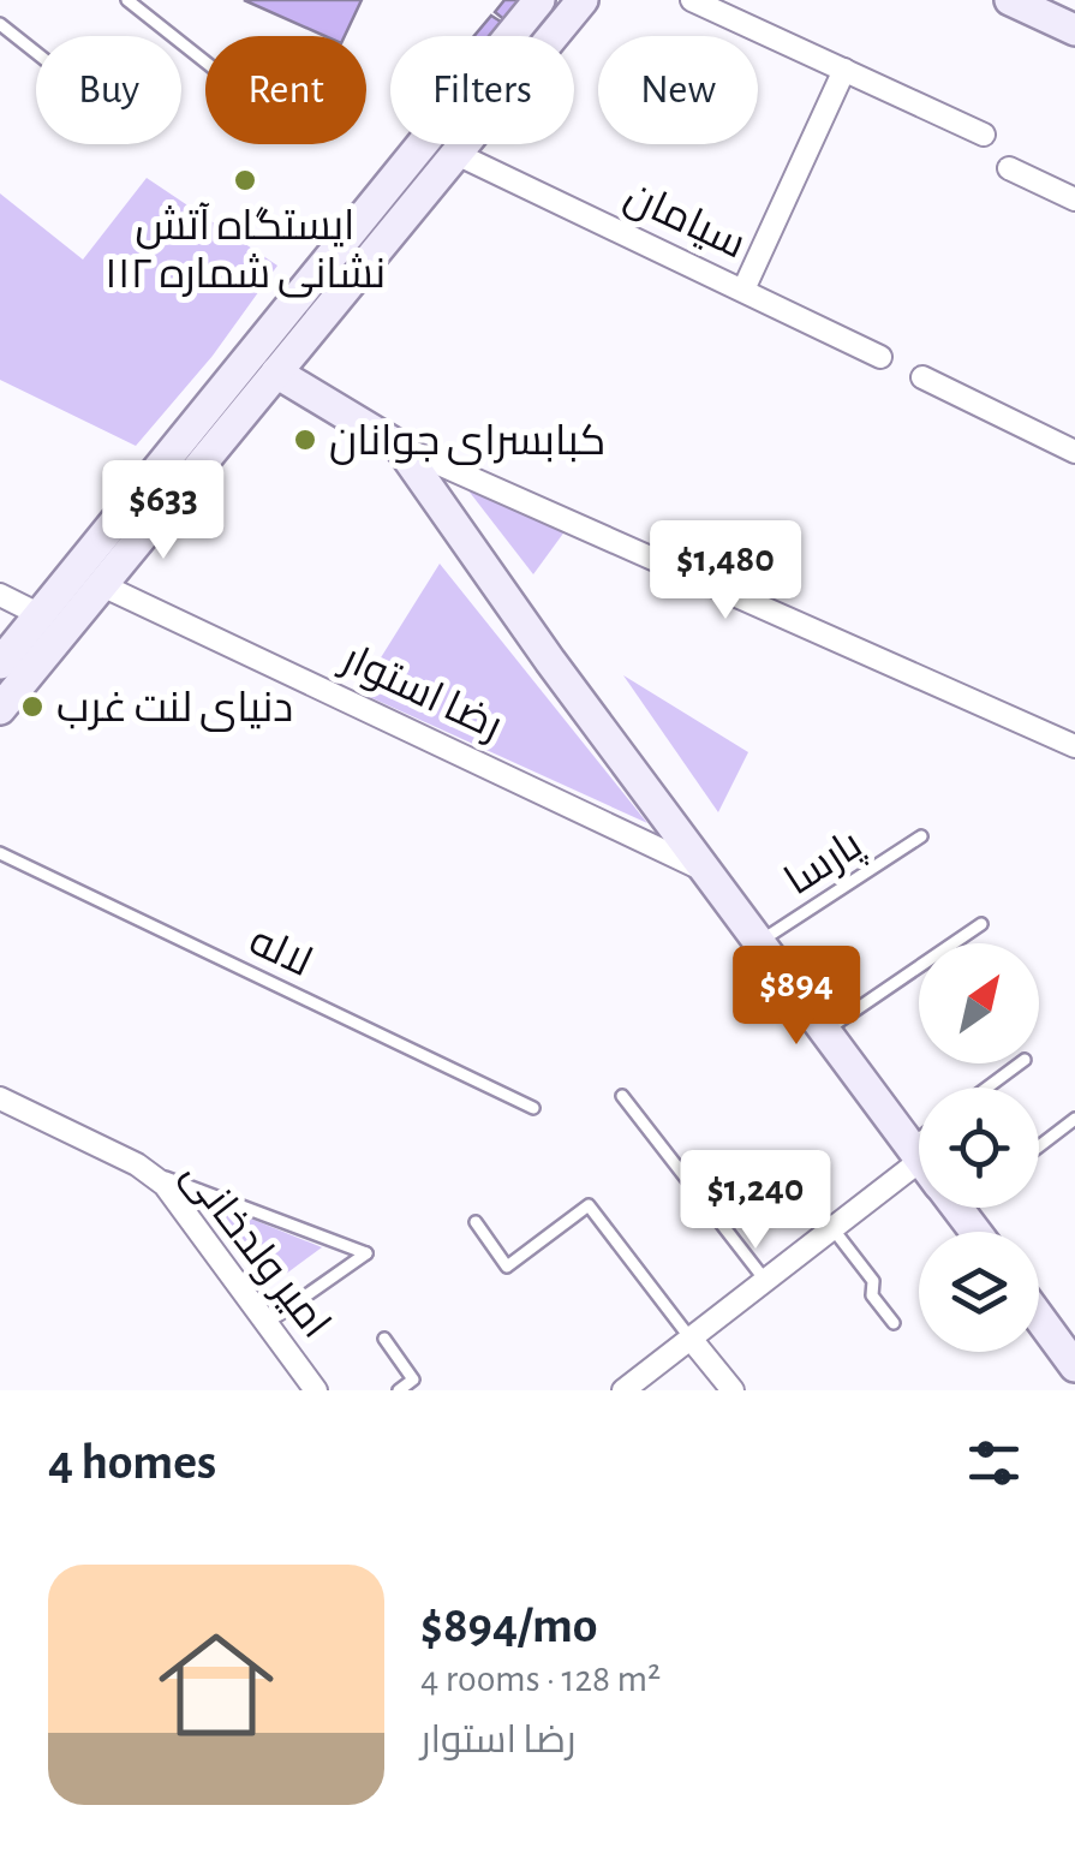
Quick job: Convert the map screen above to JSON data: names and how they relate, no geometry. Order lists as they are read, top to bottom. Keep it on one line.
{"streets":{"main road":["رضا استوار"],"street":["سیامان","امیر ولدخانی"],"lane":["پارسا","لاله"]},"crossings":[["رضا استوار","پارسا"]],"places":["ایستگاه آتش نشانی شماره ۱۱۲","کبابسرای جوانان","دنیای لنت غرب"],"north":"top right","page":{"chip":["Buy","Rent","Filters","New"],"price":["$633","$1,480","$894","$1,240"],"heading":"4 homes","list":[{"name":"$894/mo","note":"4 rooms · 128 m² · رضا استوار"}]}}
